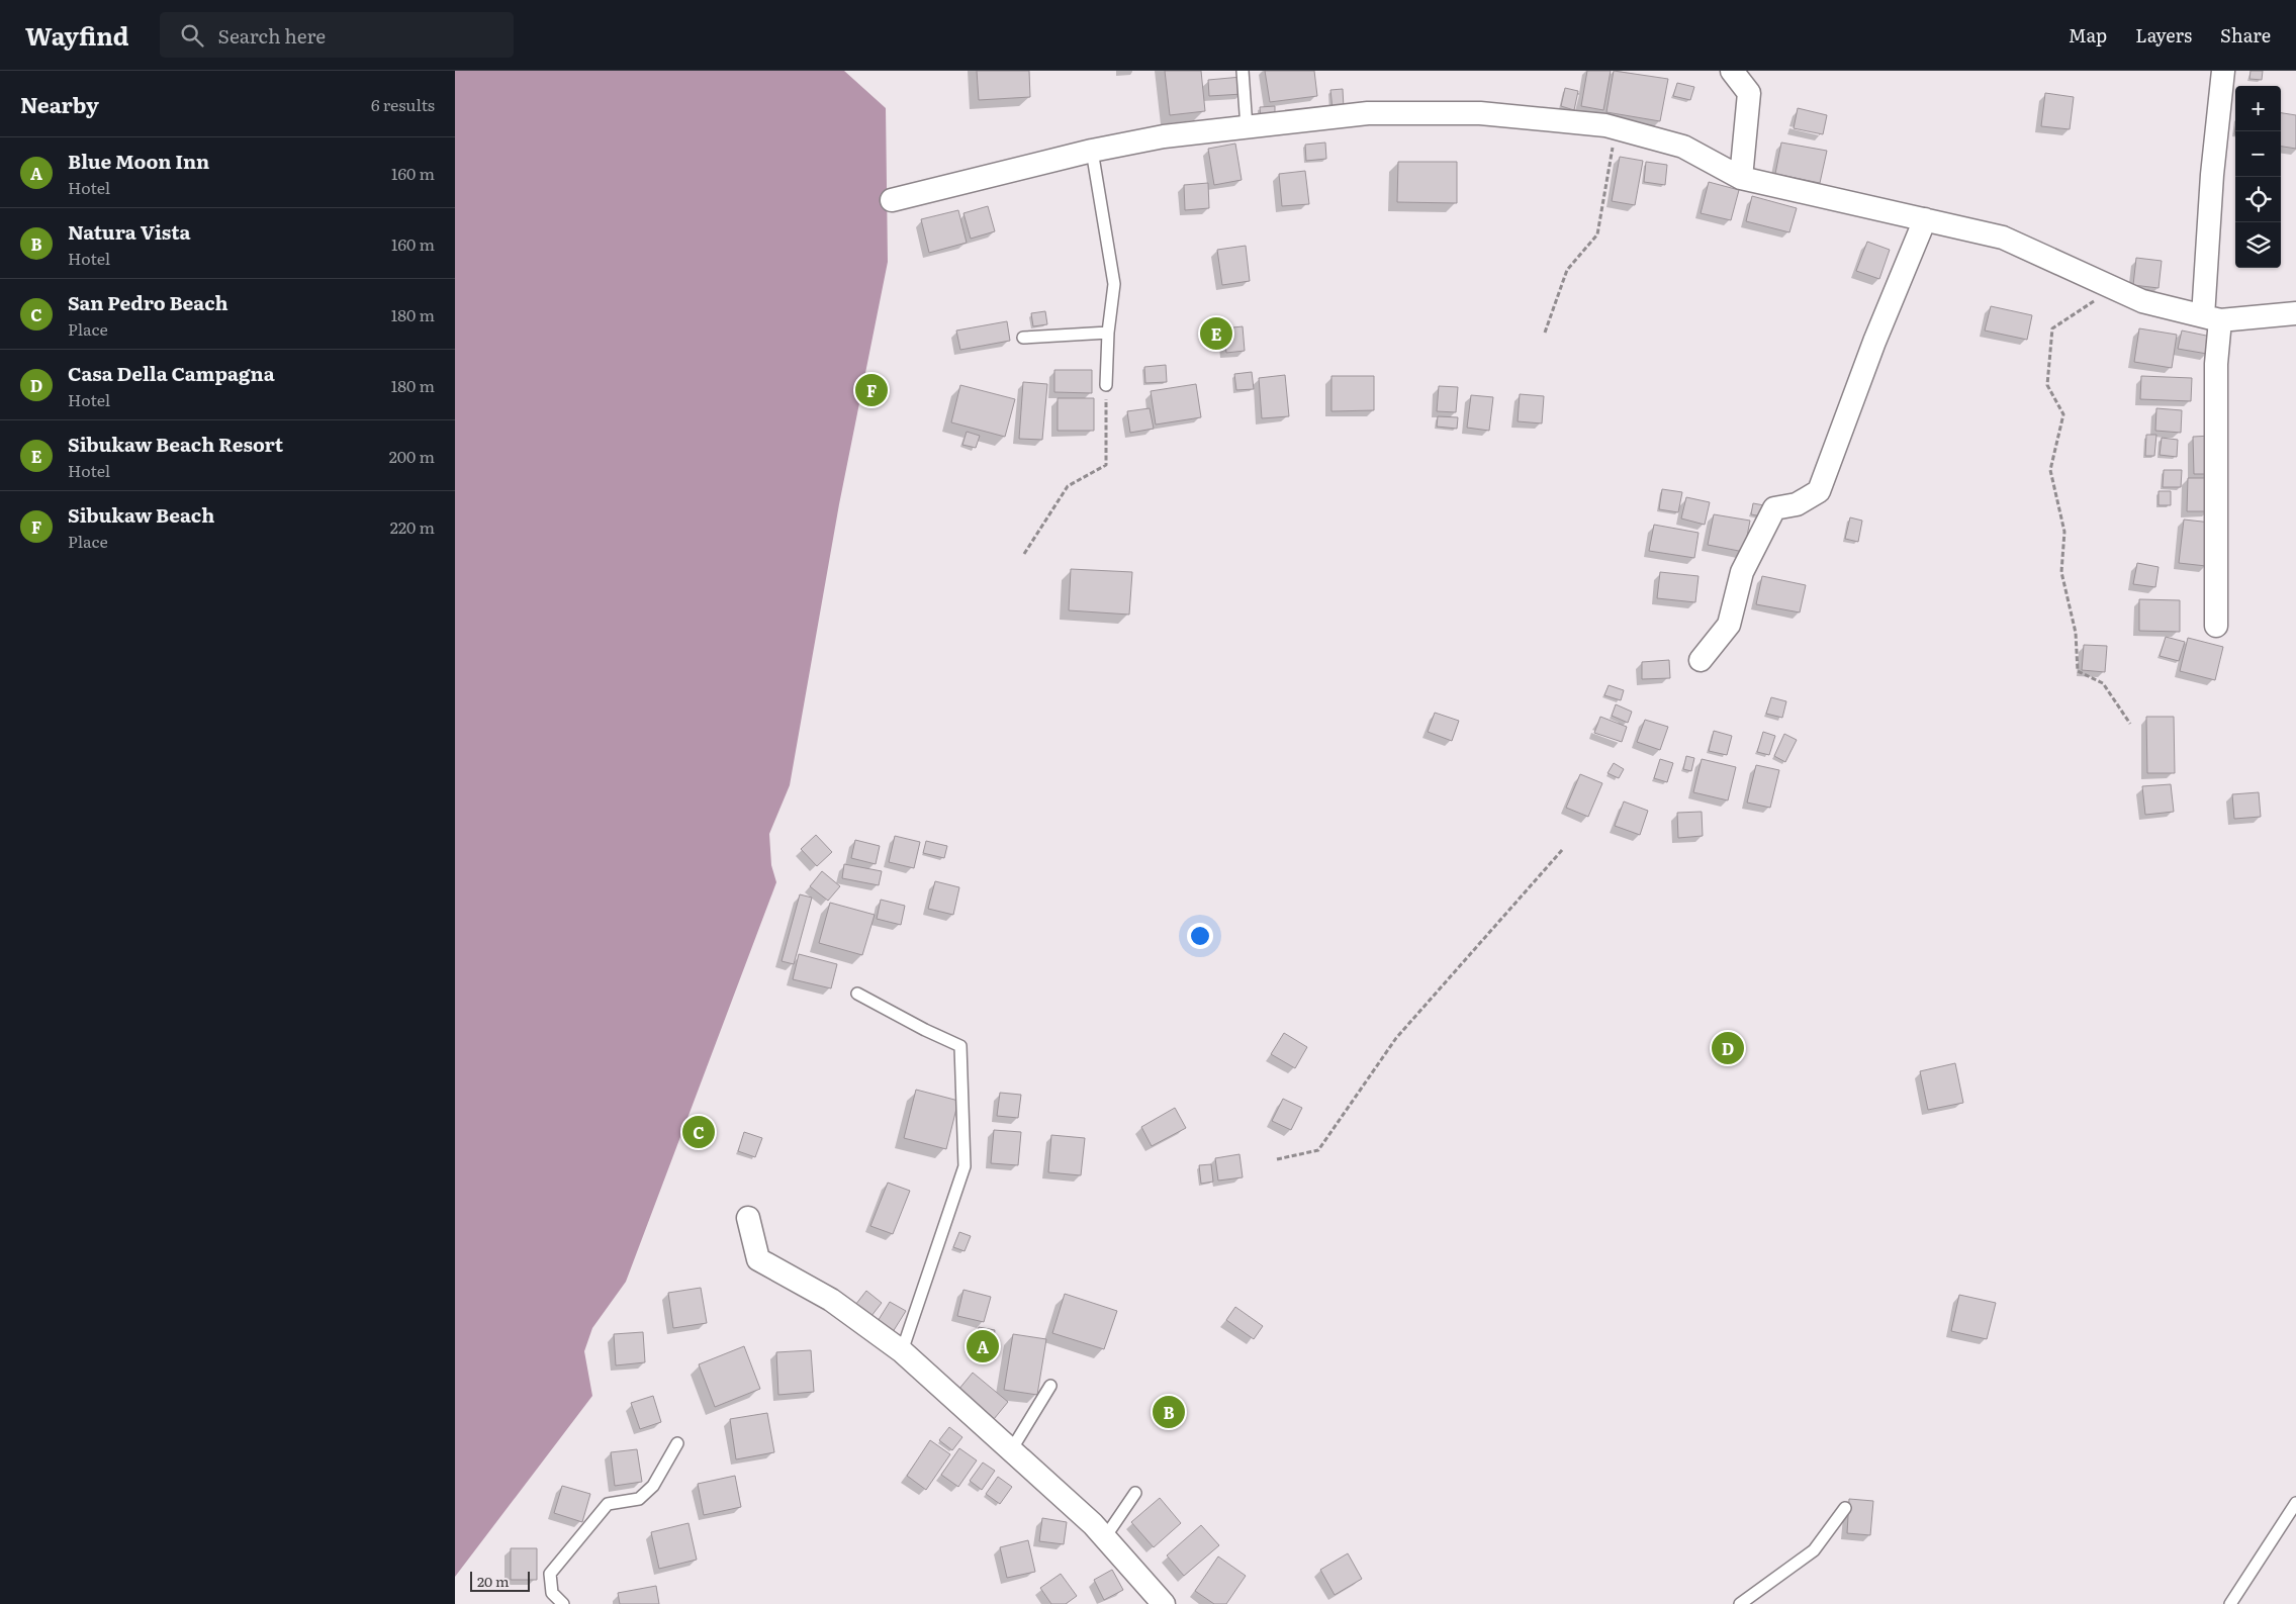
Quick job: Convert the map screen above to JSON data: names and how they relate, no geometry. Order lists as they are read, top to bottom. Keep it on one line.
{"scale_bar":"20 m","page":{"header":"Wayfind","search":"Search here","nav":["Map","Layers","Share"],"heading":["Nearby","6 results"],"map_buttons":["+","−"],"list":[{"mark":"A","name":"Blue Moon Inn","note":"Hotel","value":"160 m"},{"mark":"B","name":"Natura Vista","note":"Hotel","value":"160 m"},{"mark":"C","name":"San Pedro Beach","note":"Place","value":"180 m"},{"mark":"D","name":"Casa Della Campagna","note":"Hotel","value":"180 m"},{"mark":"E","name":"Sibukaw Beach Resort","note":"Hotel","value":"200 m"},{"mark":"F","name":"Sibukaw Beach","note":"Place","value":"220 m"}],"pins":["E","F","D","C","A","B"],"scale":"20 m"}}
